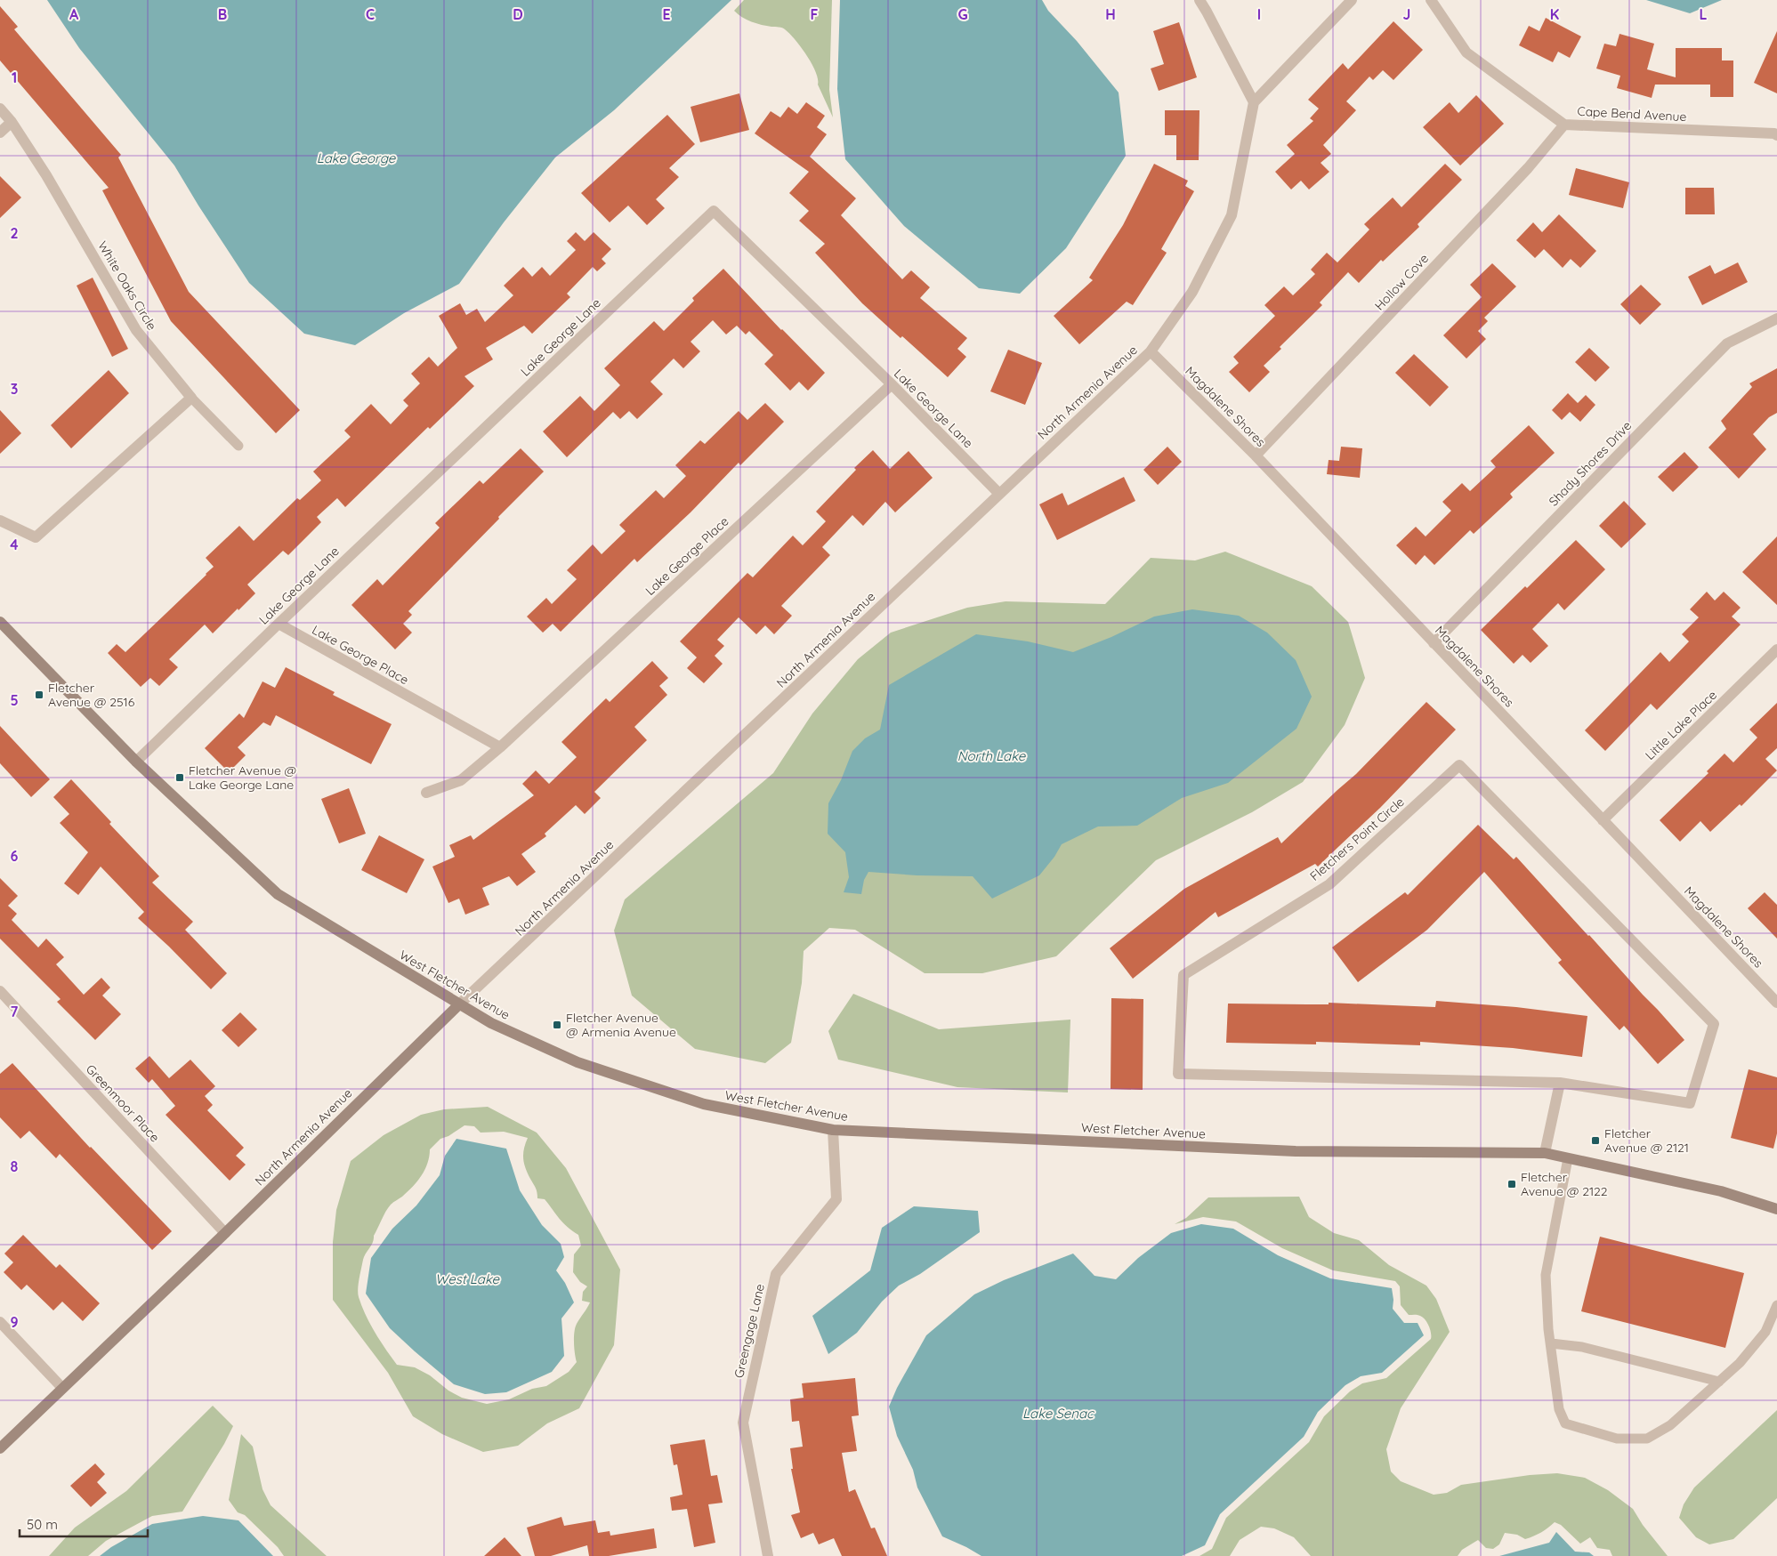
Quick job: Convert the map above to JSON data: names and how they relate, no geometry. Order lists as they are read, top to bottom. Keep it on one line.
{"streets":{"main road":["North Armenia Avenue","West Fletcher Avenue"],"street":["Cape Bend Avenue","Hollow Cove","White Oaks Circle","Lake George Lane","Magdalene Shores","Shady Shores Drive","Lake George Place","Little Lake Place","Fletchers Point Circle","Greenmoor Place","Greengage Lane"]},"crossings":[["Cape Bend Avenue","Hollow Cove"],["Hollow Cove","Magdalene Shores"],["Lake George Lane","North Armenia Avenue"],["Lake George Lane","Lake George Place"],["Lake George Lane","West Fletcher Avenue"],["North Armenia Avenue","Magdalene Shores"],["North Armenia Avenue","West Fletcher Avenue"],["North Armenia Avenue","Greenmoor Place"],["Magdalene Shores","Shady Shores Drive"],["Magdalene Shores","Little Lake Place"],["West Fletcher Avenue","Greengage Lane"]],"water":["Lake George","North Lake","West Lake","Lake Senac"],"places":{"transit":["Fletcher Avenue @ 2516","Fletcher Avenue @ Lake George Lane","Fletcher Avenue @ Armenia Avenue","Fletcher Avenue @ 2121","Fletcher Avenue @ 2122"]},"scale_bar":"50 m","grid":{"columns":["A","B","C","D","E","F","G","H","I","J","K","L"],"rows":["1","2","3","4","5","6","7","8","9"]}}
